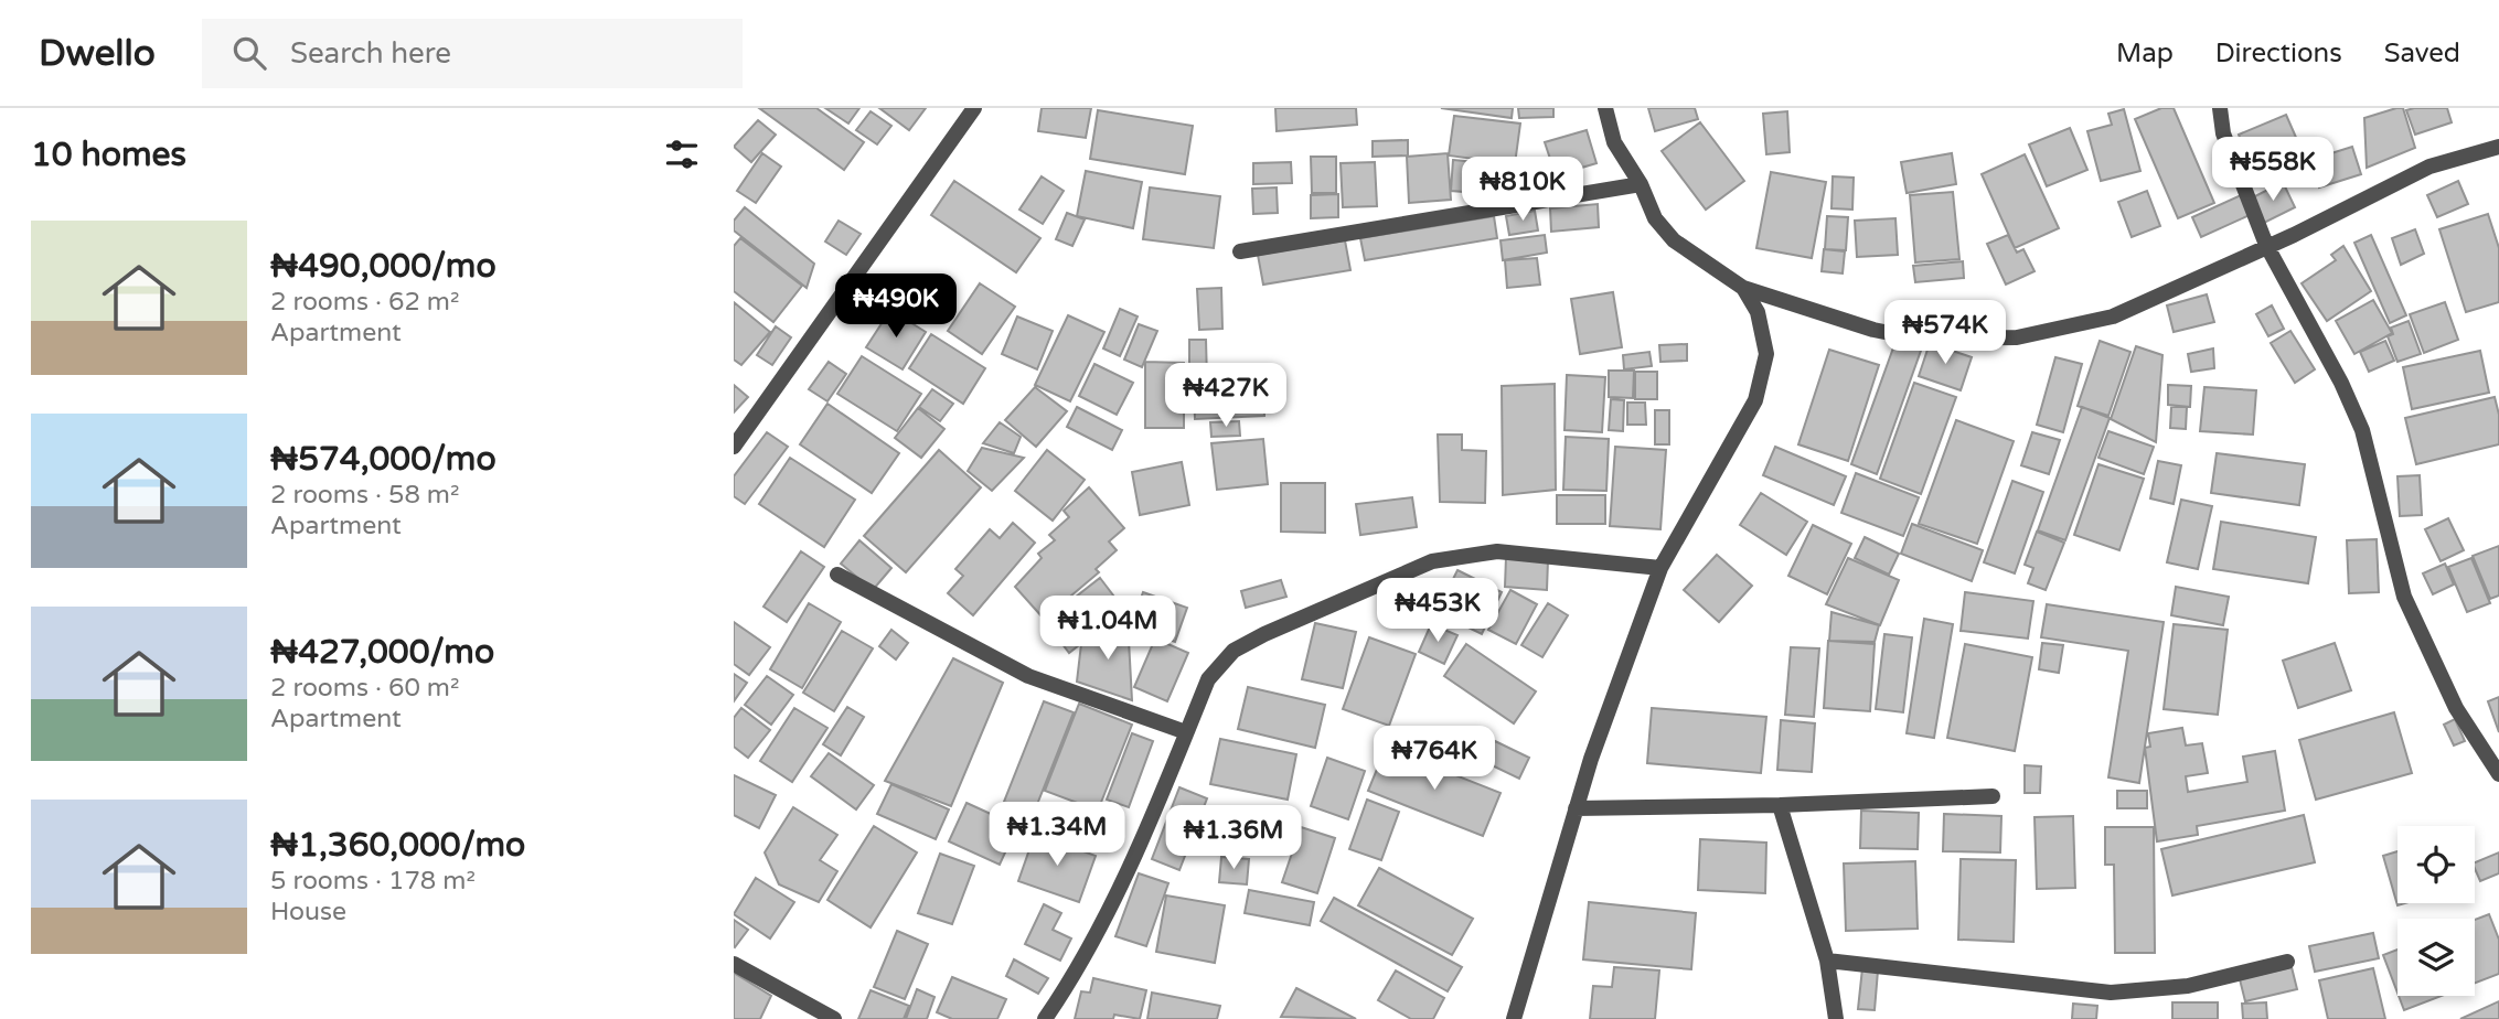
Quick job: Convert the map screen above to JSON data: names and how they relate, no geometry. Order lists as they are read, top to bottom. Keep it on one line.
{"page":{"header":"Dwello","search":"Search here","nav":["Map","Directions","Saved"],"heading":"10 homes","price":["₦558K","₦810K","₦490K","₦574K","₦427K","₦453K","₦1.04M","₦764K","₦1.34M","₦1.36M"],"list":[{"name":"₦490,000/mo","note":"2 rooms · 62 m² · Apartment"},{"name":"₦574,000/mo","note":"2 rooms · 58 m² · Apartment"},{"name":"₦427,000/mo","note":"2 rooms · 60 m² · Apartment"},{"name":"₦1,360,000/mo","note":"5 rooms · 178 m² · House"}]}}
